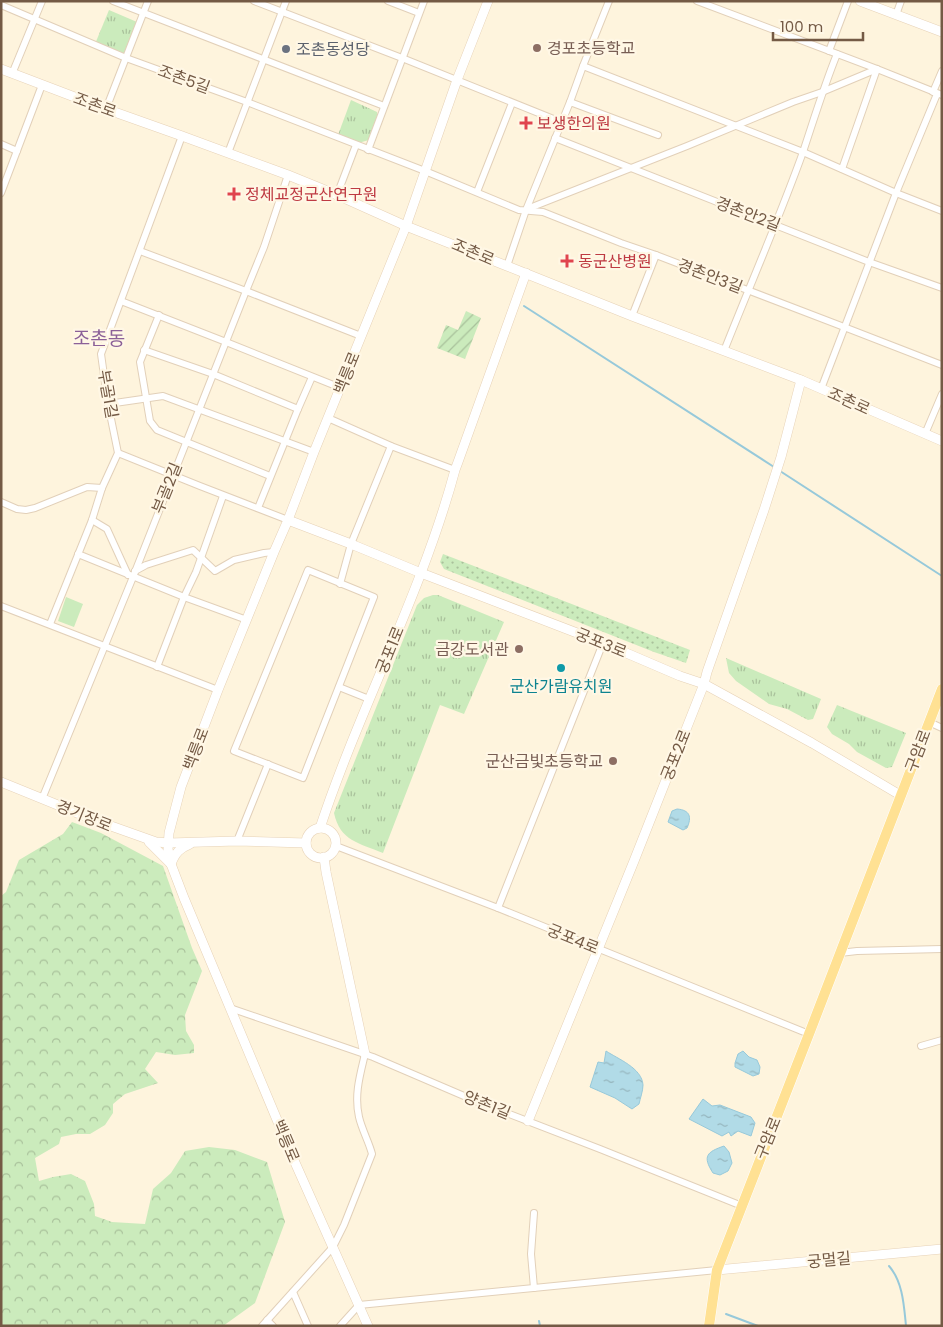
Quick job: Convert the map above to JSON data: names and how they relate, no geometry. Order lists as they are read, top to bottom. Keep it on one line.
{"streets":{"main road":["구암로"],"street":["조촌5길","조촌로","경촌안2길","경촌안3길","백릉로","부골1길","부골2길","궁포3로","궁포1로","궁포2로","경기장로","궁포4로","양촌1길","궁멀길"]},"crossings":[["조촌5길","백릉로"],["조촌로","백릉로"],["조촌로","부골1길"],["조촌로","부골2길"],["조촌로","궁포1로"],["조촌로","궁포2로"],["백릉로","궁포3로"],["백릉로","경기장로"],["백릉로","양촌1길"],["부골2길","경기장로"],["궁포3로","궁포1로"],["궁포3로","구암로"],["궁포3로","궁포2로"],["궁포1로","궁포4로"],["구암로","궁포4로"],["구암로","양촌1길"],["구암로","궁멀길"],["궁포2로","궁포4로"],["궁포2로","양촌1길"]],"districts":["조촌동"],"places":{"other":["경포초등학교","조촌동성당","금강도서관","군산가람유치원","군산금빛초등학교"],"health":["보생한의원","정체교정군산연구원","동군산병원"]},"scale_bar":"100 m"}
